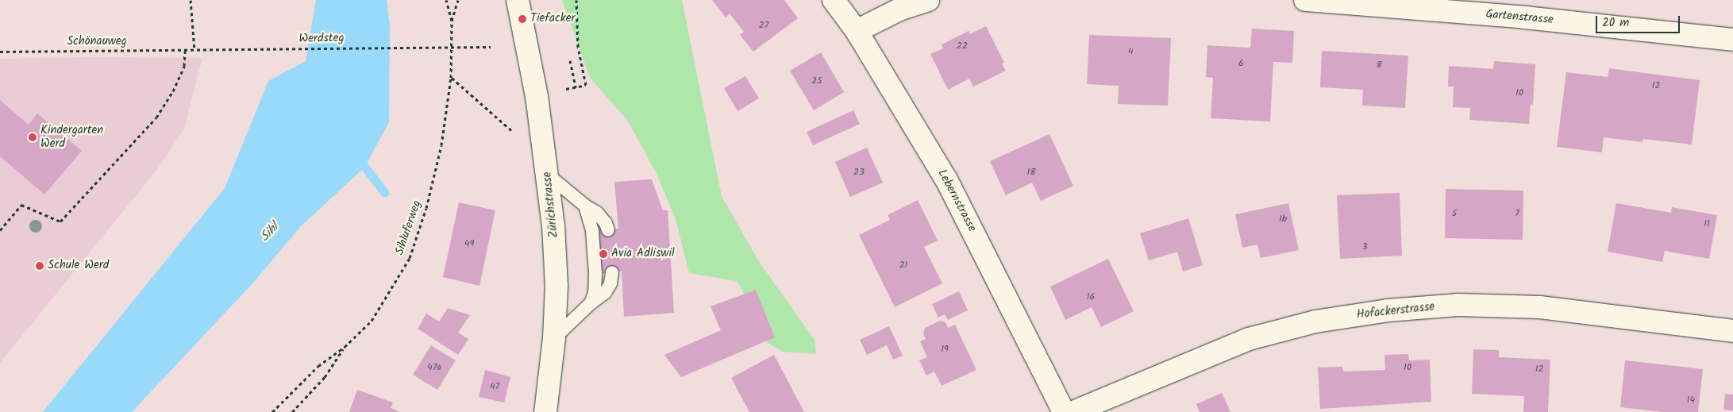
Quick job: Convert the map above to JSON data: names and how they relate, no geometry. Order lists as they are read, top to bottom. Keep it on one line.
{"streets":{"street":["Gartenstrasse","Lebernstrasse","Zürichstrasse","Hofackerstrasse"],"path":["Werdsteg","Schönauweg","Sihluferweg"]},"crossings":[["Werdsteg","Schönauweg"],["Werdsteg","Sihluferweg"]],"water":["Sihl"],"places":["Tiefacker","Kindergarten Werd","Avia Adliswil","Schule Werd"],"house_numbers":["27","22","4","6","8","25","12","10","23","18","5","7","1b","11","49","3","21","16","19","47a","10","12","47","14"],"scale_bar":"20 m"}
